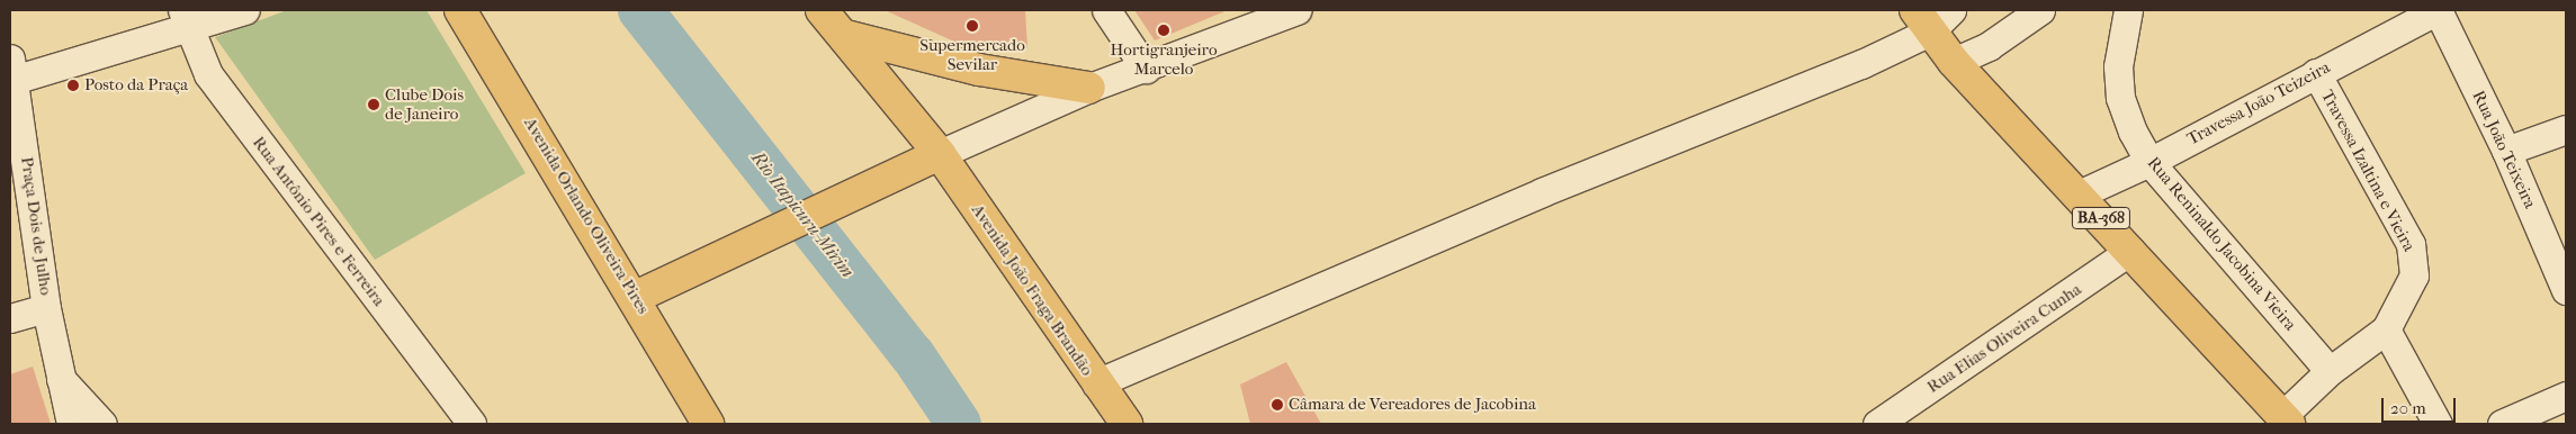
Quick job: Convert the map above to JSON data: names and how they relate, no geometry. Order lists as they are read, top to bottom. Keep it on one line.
{"streets":{"main road":["Avenida Orlando Oliveira Pires","BA-368","Avenida João Fraga Brandão"],"street":["Travessa João Teizeira","Rua João Teixeira","Travessa Izaltina e Vieira","Rua Antônio Pires e Ferreira","Praça Dois de Julho","Rua Reninaldo Jacobina Vieira","Rua Elias Oliveira Cunha"]},"crossings":[["Travessa João Teizeira","Rua João Teixeira"],["Travessa João Teizeira","Travessa Izaltina e Vieira"],["Travessa João Teizeira","BA-368"],["Travessa João Teizeira","Rua Reninaldo Jacobina Vieira"],["Travessa Izaltina e Vieira","BA-368"],["Travessa Izaltina e Vieira","Rua Reninaldo Jacobina Vieira"],["BA-368","Rua Elias Oliveira Cunha"]],"water":["Rio Itapicuru-Mirim"],"places":["Supermercado Sevilar","Hortigranjeiro Marcelo","Posto da Praça","Clube Dois de Janeiro","Câmara de Vereadores de Jacobina"],"scale_bar":"20 m"}
